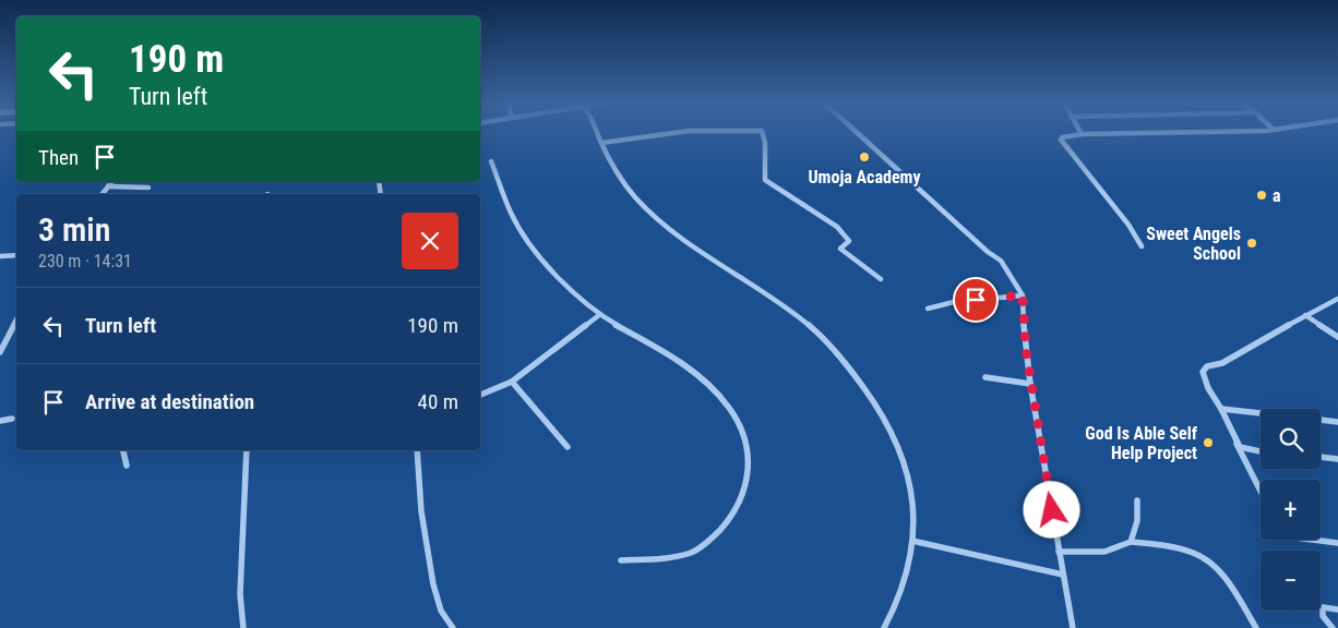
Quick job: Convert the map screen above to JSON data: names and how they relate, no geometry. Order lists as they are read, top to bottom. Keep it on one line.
{"places":["Umoja Academy","a","Sweet Angels School","God Is Able Self Help Project"],"page":{"turn":["190 m","Turn left"],"then":"Then","heading":["3 min","230 m · 14:31"],"list":[{"name":"Turn left","value":"190 m"},{"name":"Arrive at destination","value":"40 m"}],"map_buttons":["+","−"]}}
